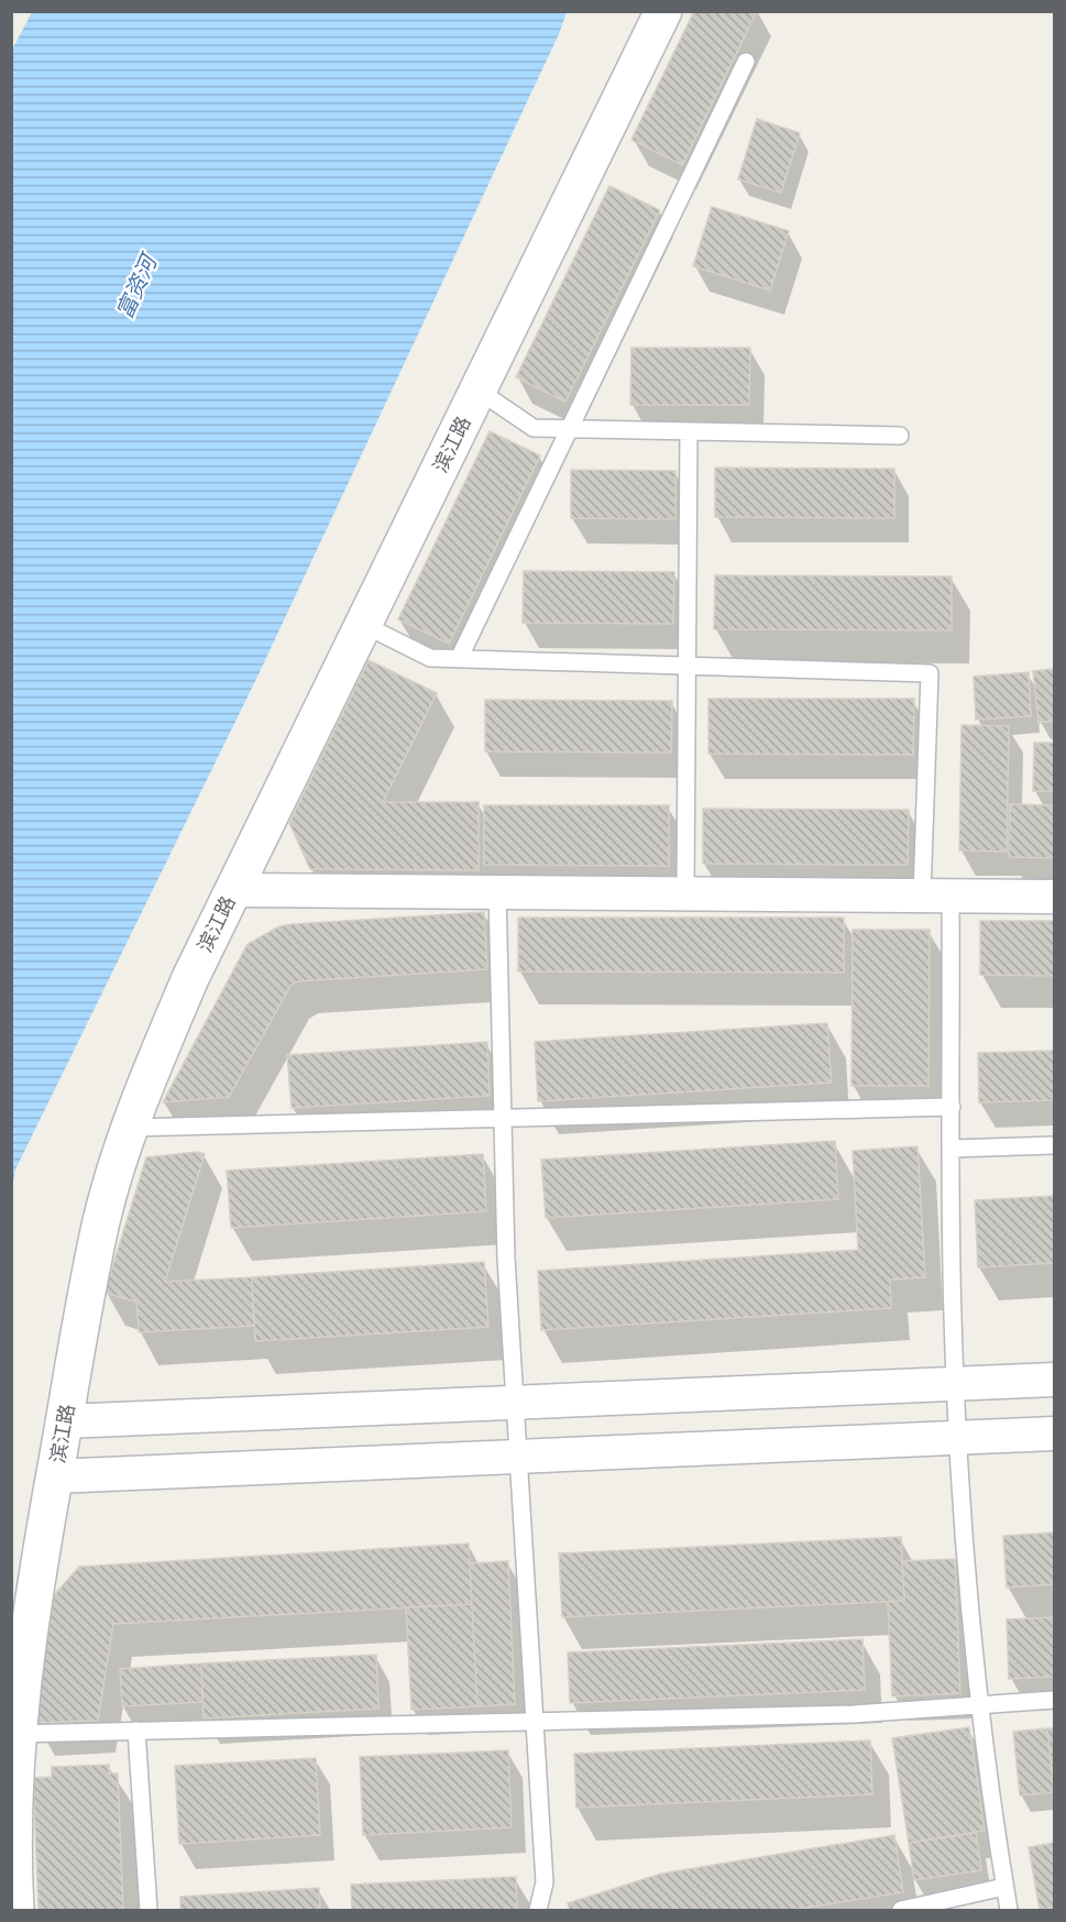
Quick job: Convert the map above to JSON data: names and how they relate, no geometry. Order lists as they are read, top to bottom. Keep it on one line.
{"streets":{"street":["滨江路"]},"water":["富资河"]}
